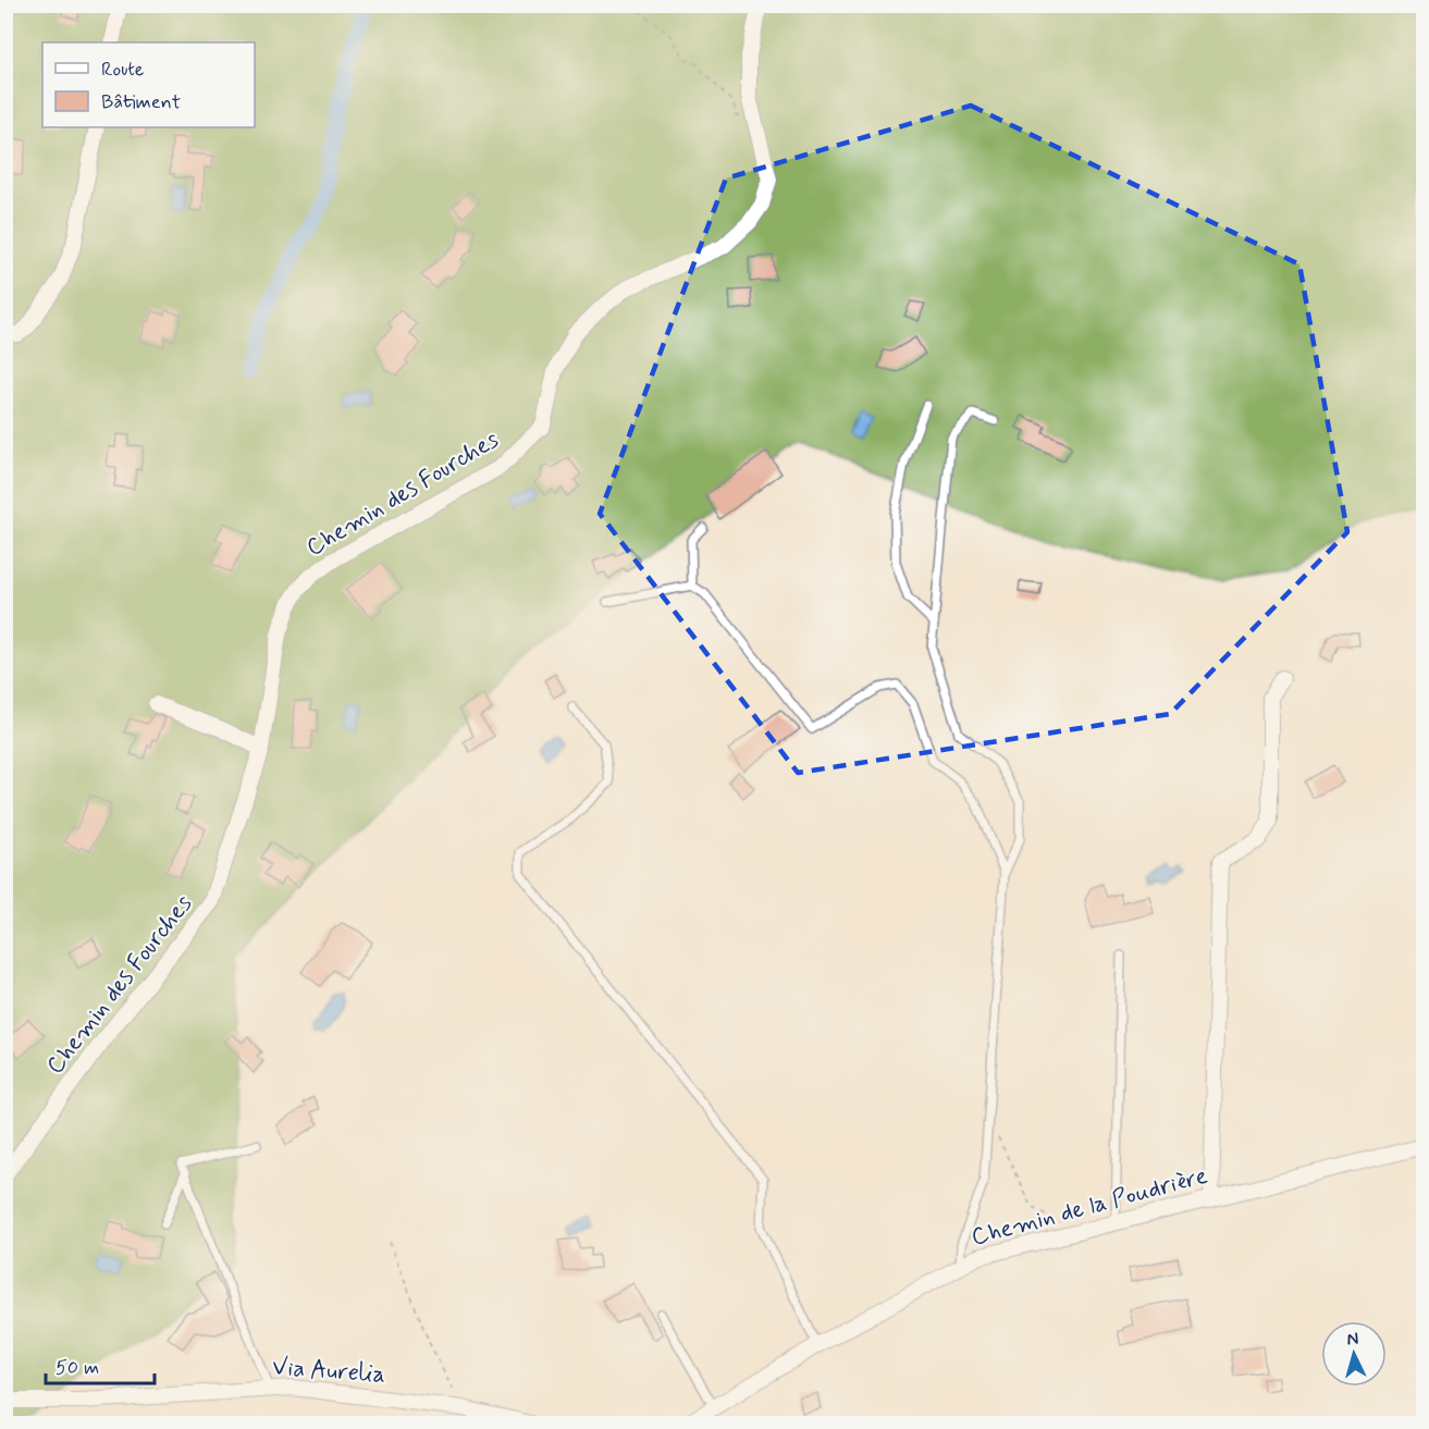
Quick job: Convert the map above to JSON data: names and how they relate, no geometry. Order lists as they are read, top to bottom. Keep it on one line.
{"streets":{"street":["Chemin des Fourches","Chemin de la Poudrière","Via Aurelia"]},"legend":["Route","Bâtiment"],"scale_bar":"50 m","north":"top"}
